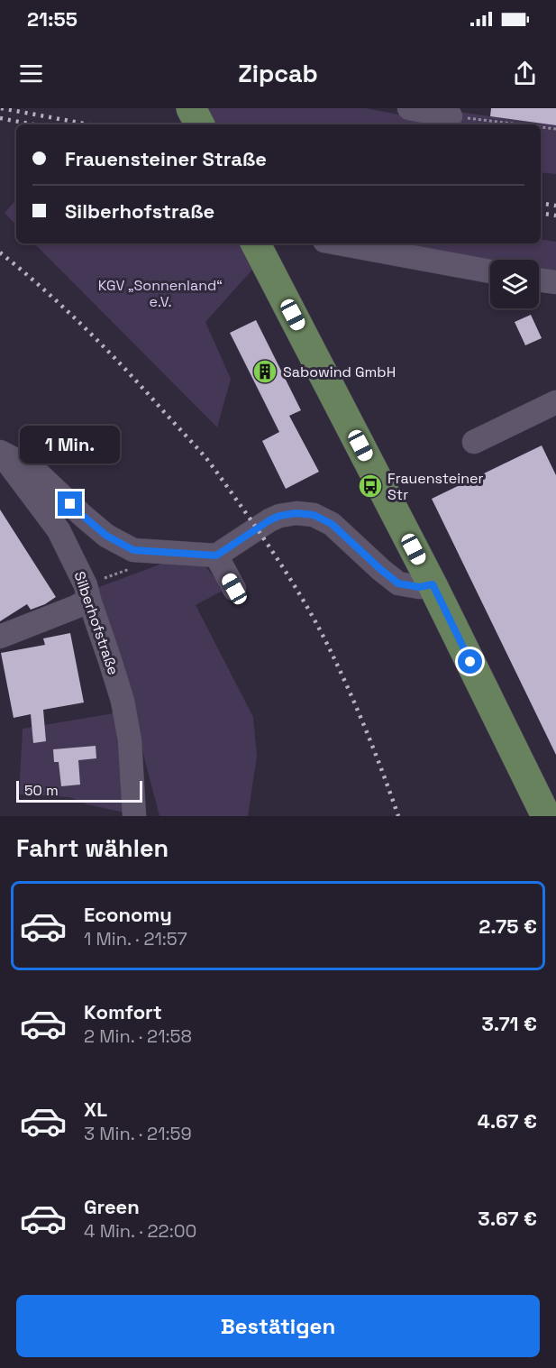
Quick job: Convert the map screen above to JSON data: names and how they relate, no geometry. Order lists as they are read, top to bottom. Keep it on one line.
{"streets":{"street":["Silberhofstraße"]},"parks":["KGV „Sonnenland“ e.V."],"places":{"building":["Sabowind GmbH"],"bus stop":["Frauensteiner Str"]},"scale_bar":"50 m","page":{"status":"21:55","header":"Zipcab","banner":["Frauensteiner Straße","Silberhofstraße"],"bubble":"1 Min.","scale":"50 m","heading":"Fahrt wählen","list":[{"name":"Economy","note":"1 Min. · 21:57","value":"2.75 €"},{"name":"Komfort","note":"2 Min. · 21:58","value":"3.71 €"},{"name":"XL","note":"3 Min. · 21:59","value":"4.67 €"},{"name":"Green","note":"4 Min. · 22:00","value":"3.67 €"}],"buttons":"Bestätigen"}}
